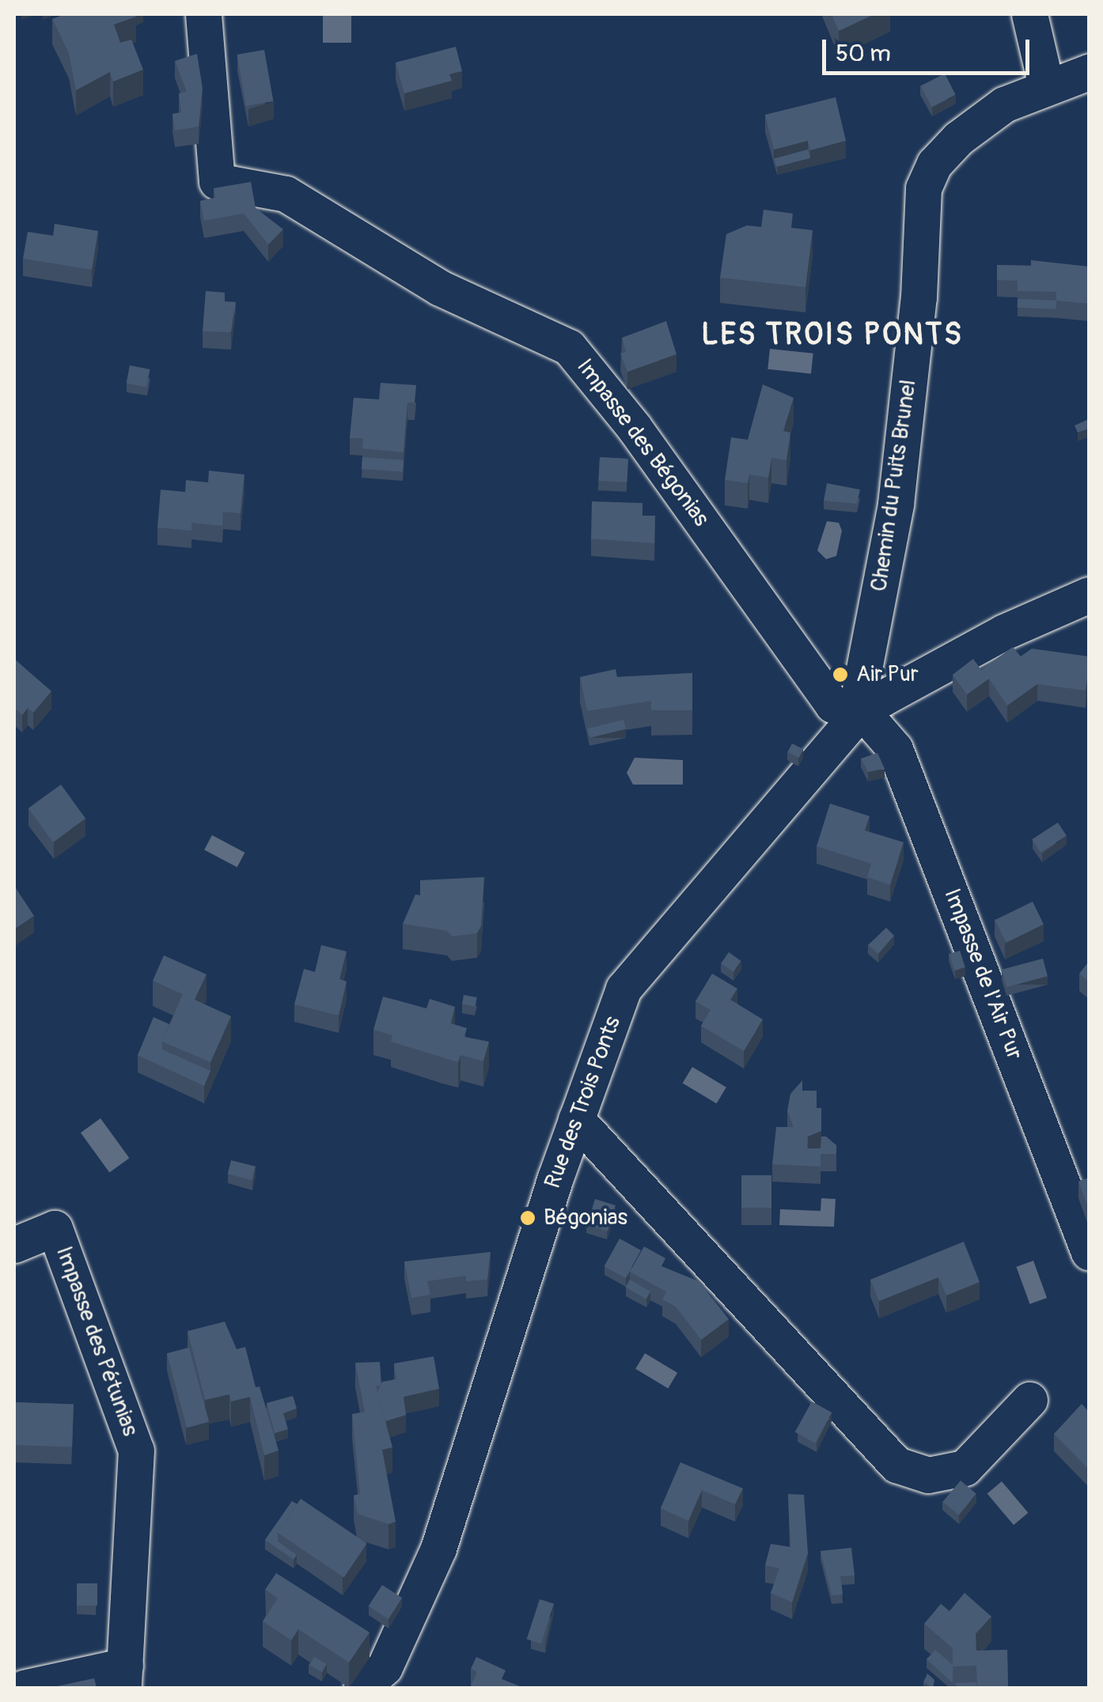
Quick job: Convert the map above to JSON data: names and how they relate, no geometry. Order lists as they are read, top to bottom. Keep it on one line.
{"streets":{"street":["Impasse des Bégonias","Chemin du Puits Brunel","Impasse de l'Air Pur","Rue des Trois Ponts","Impasse des Pétunias"]},"crossings":[["Impasse des Bégonias","Chemin du Puits Brunel"],["Impasse des Bégonias","Impasse de l'Air Pur"],["Impasse des Bégonias","Rue des Trois Ponts"],["Chemin du Puits Brunel","Impasse de l'Air Pur"],["Chemin du Puits Brunel","Rue des Trois Ponts"],["Impasse de l'Air Pur","Rue des Trois Ponts"]],"districts":["LES TROIS PONTS"],"places":["Air Pur","Bégonias"],"scale_bar":"50 m"}
